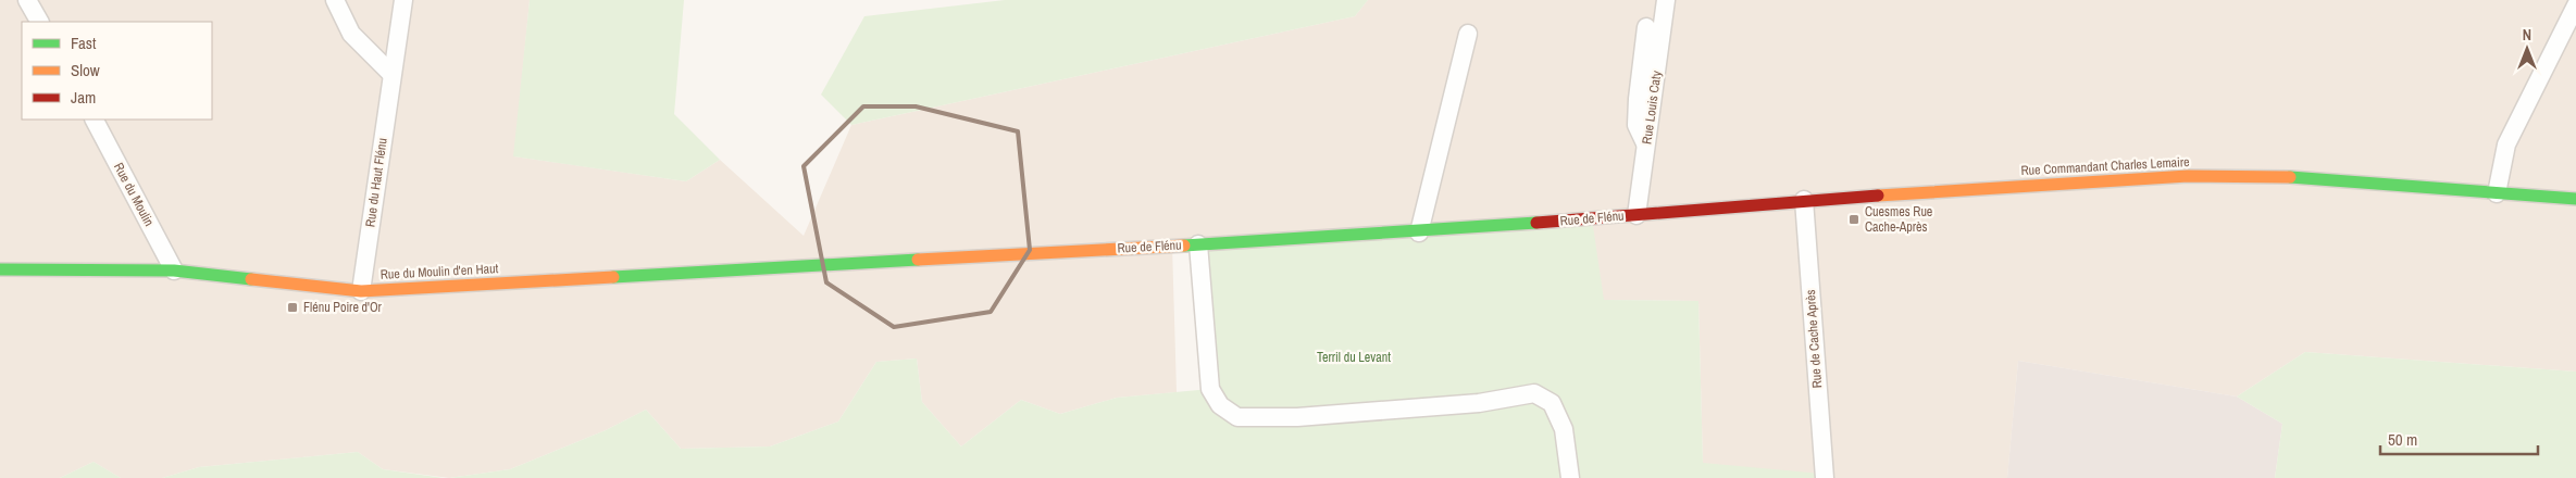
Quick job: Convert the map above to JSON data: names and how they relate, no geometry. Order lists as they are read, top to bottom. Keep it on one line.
{"streets":{"street":["Rue Louis Caty","Rue Commandant Charles Lemaire","Rue du Haut Flénu","Rue du Moulin","Rue de Flénu","Rue du Moulin d'en Haut","Rue de Cache Après"]},"crossings":[["Rue Louis Caty","Rue Commandant Charles Lemaire"],["Rue Louis Caty","Rue de Flénu"],["Rue Commandant Charles Lemaire","Rue de Flénu"],["Rue Commandant Charles Lemaire","Rue de Cache Après"],["Rue du Haut Flénu","Rue du Moulin d'en Haut"],["Rue du Moulin","Rue du Moulin d'en Haut"],["Rue de Flénu","Rue du Moulin d'en Haut"]],"parks":["Terril du Levant"],"places":{"transit":["Cuesmes Rue Cache-Après","Flénu Poire d'Or"]},"legend":["Fast","Slow","Jam"],"scale_bar":"50 m","north":"top"}
